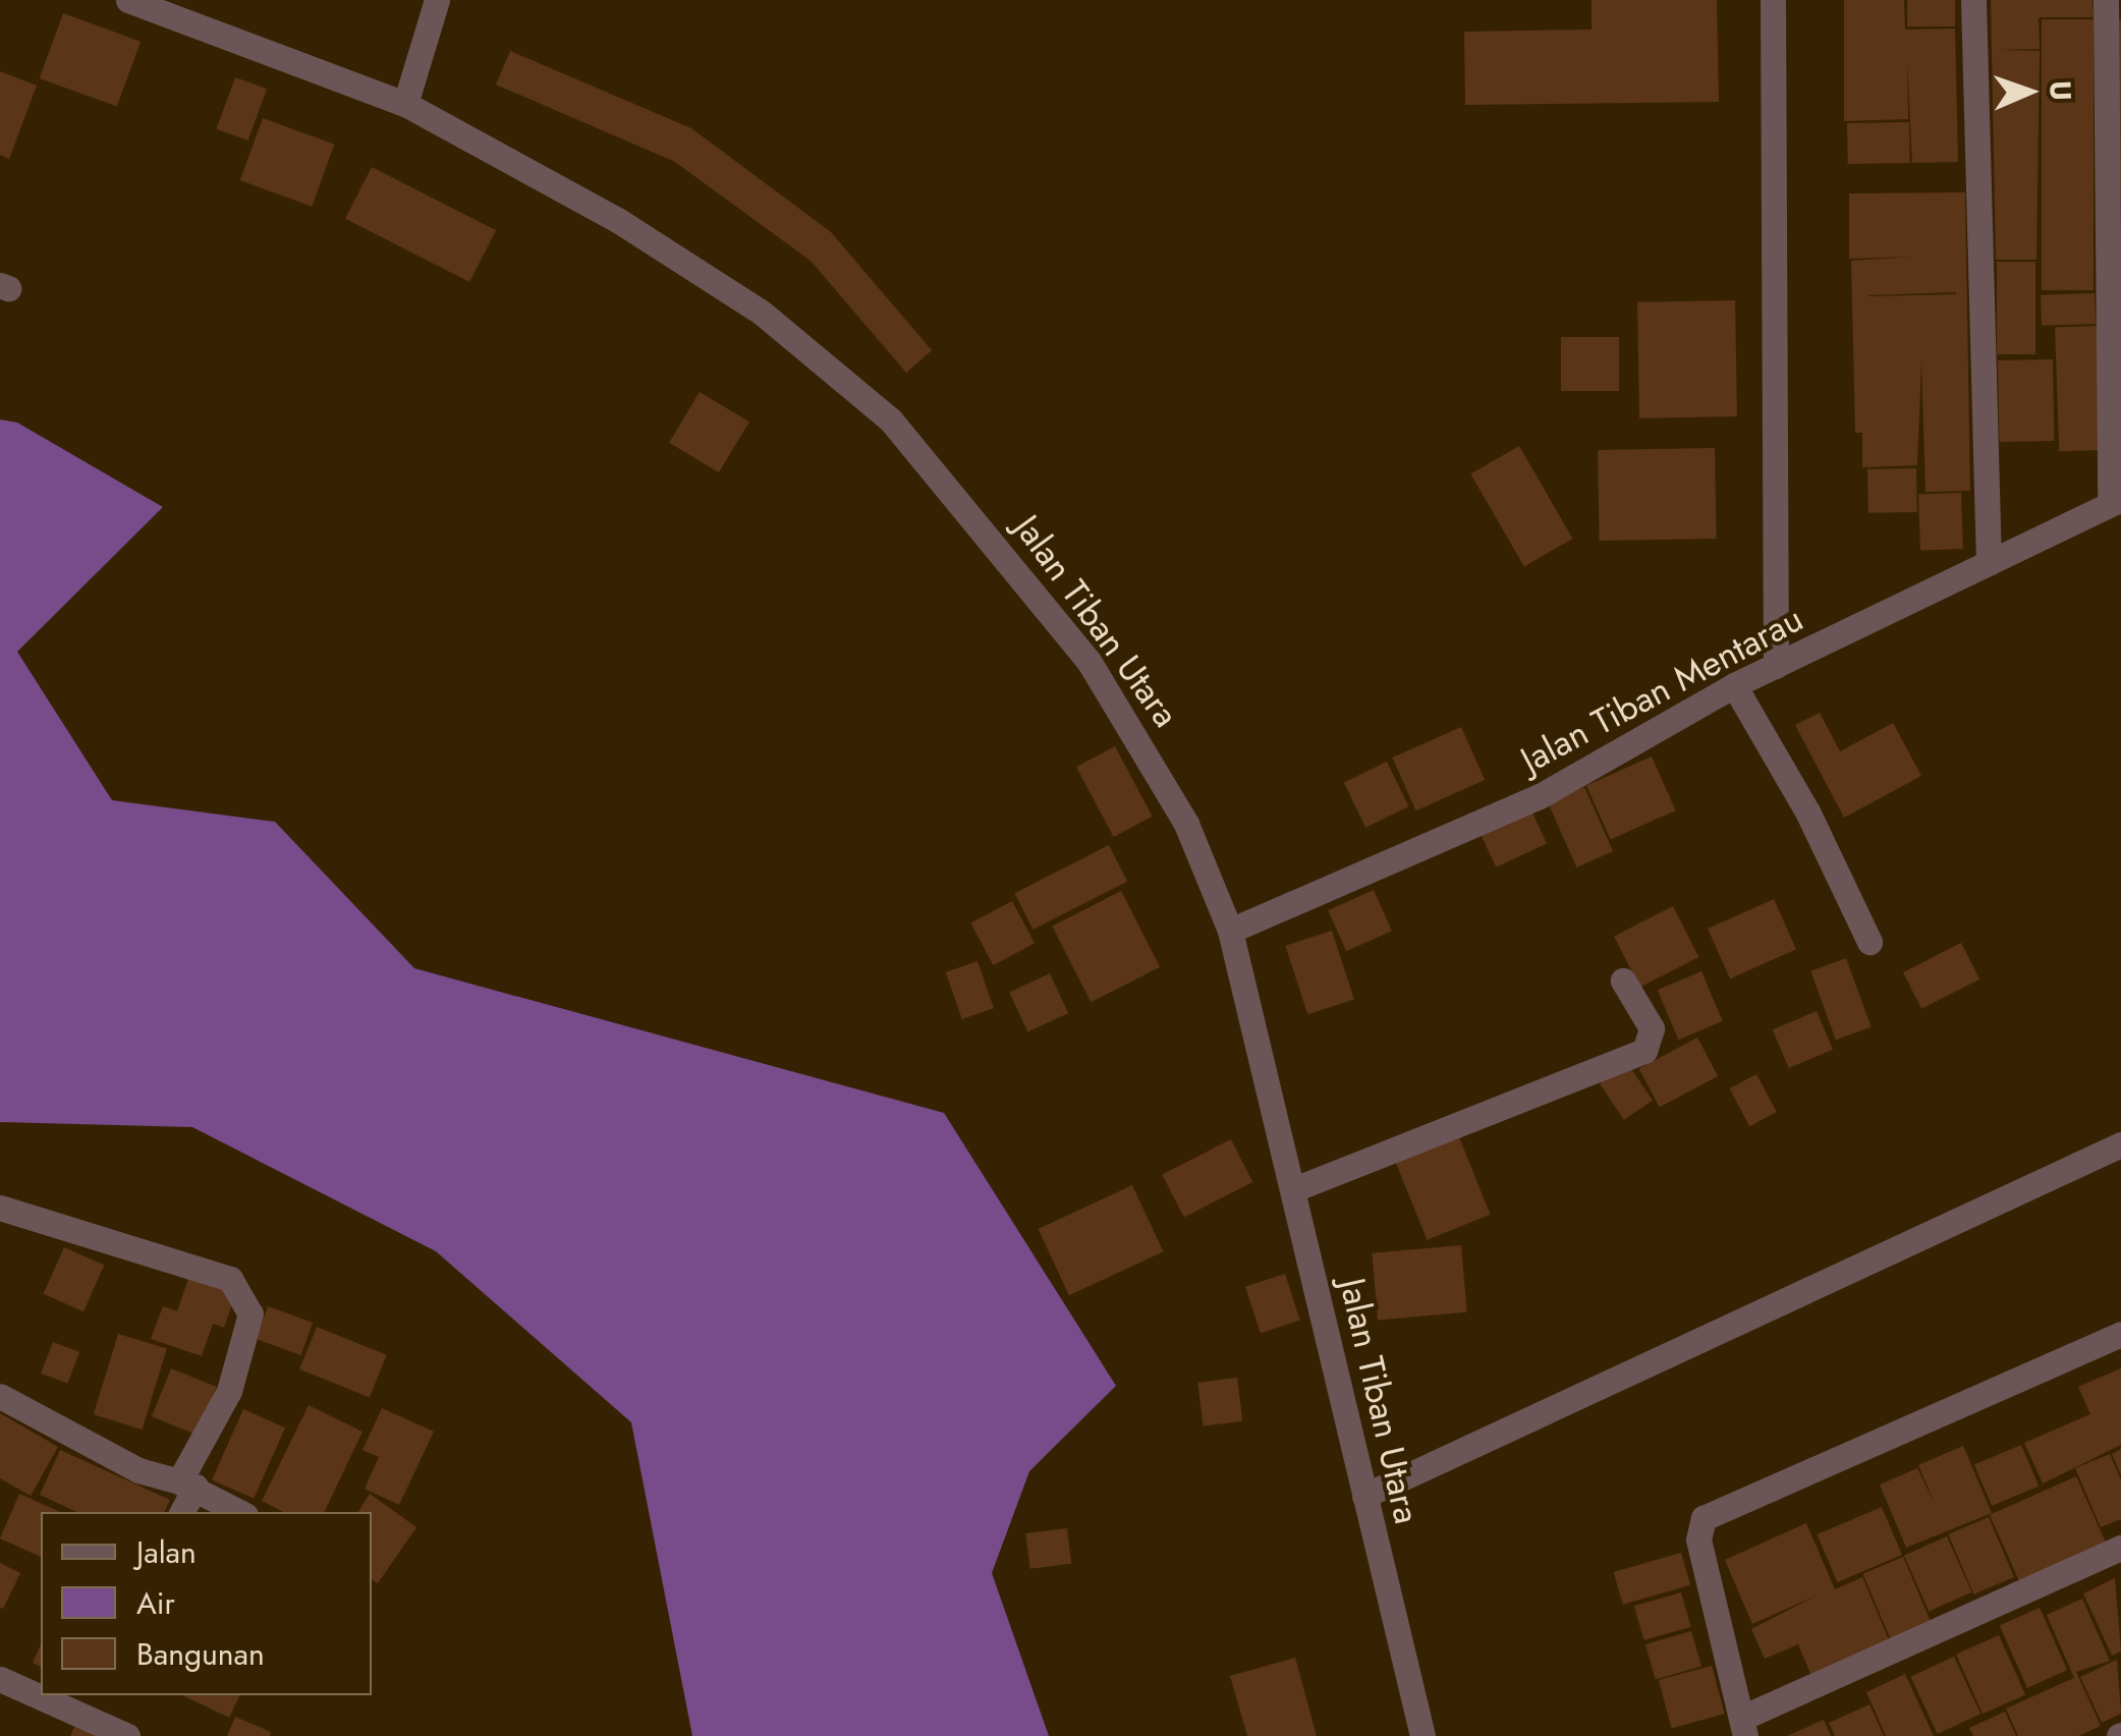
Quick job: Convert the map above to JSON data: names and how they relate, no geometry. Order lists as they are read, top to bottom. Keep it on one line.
{"streets":{"street":["Jalan Tiban Utara","Jalan Tiban Mentarau"]},"crossings":[["Jalan Tiban Utara","Jalan Tiban Mentarau"]],"legend":["Jalan","Air","Bangunan"],"north":"right"}
